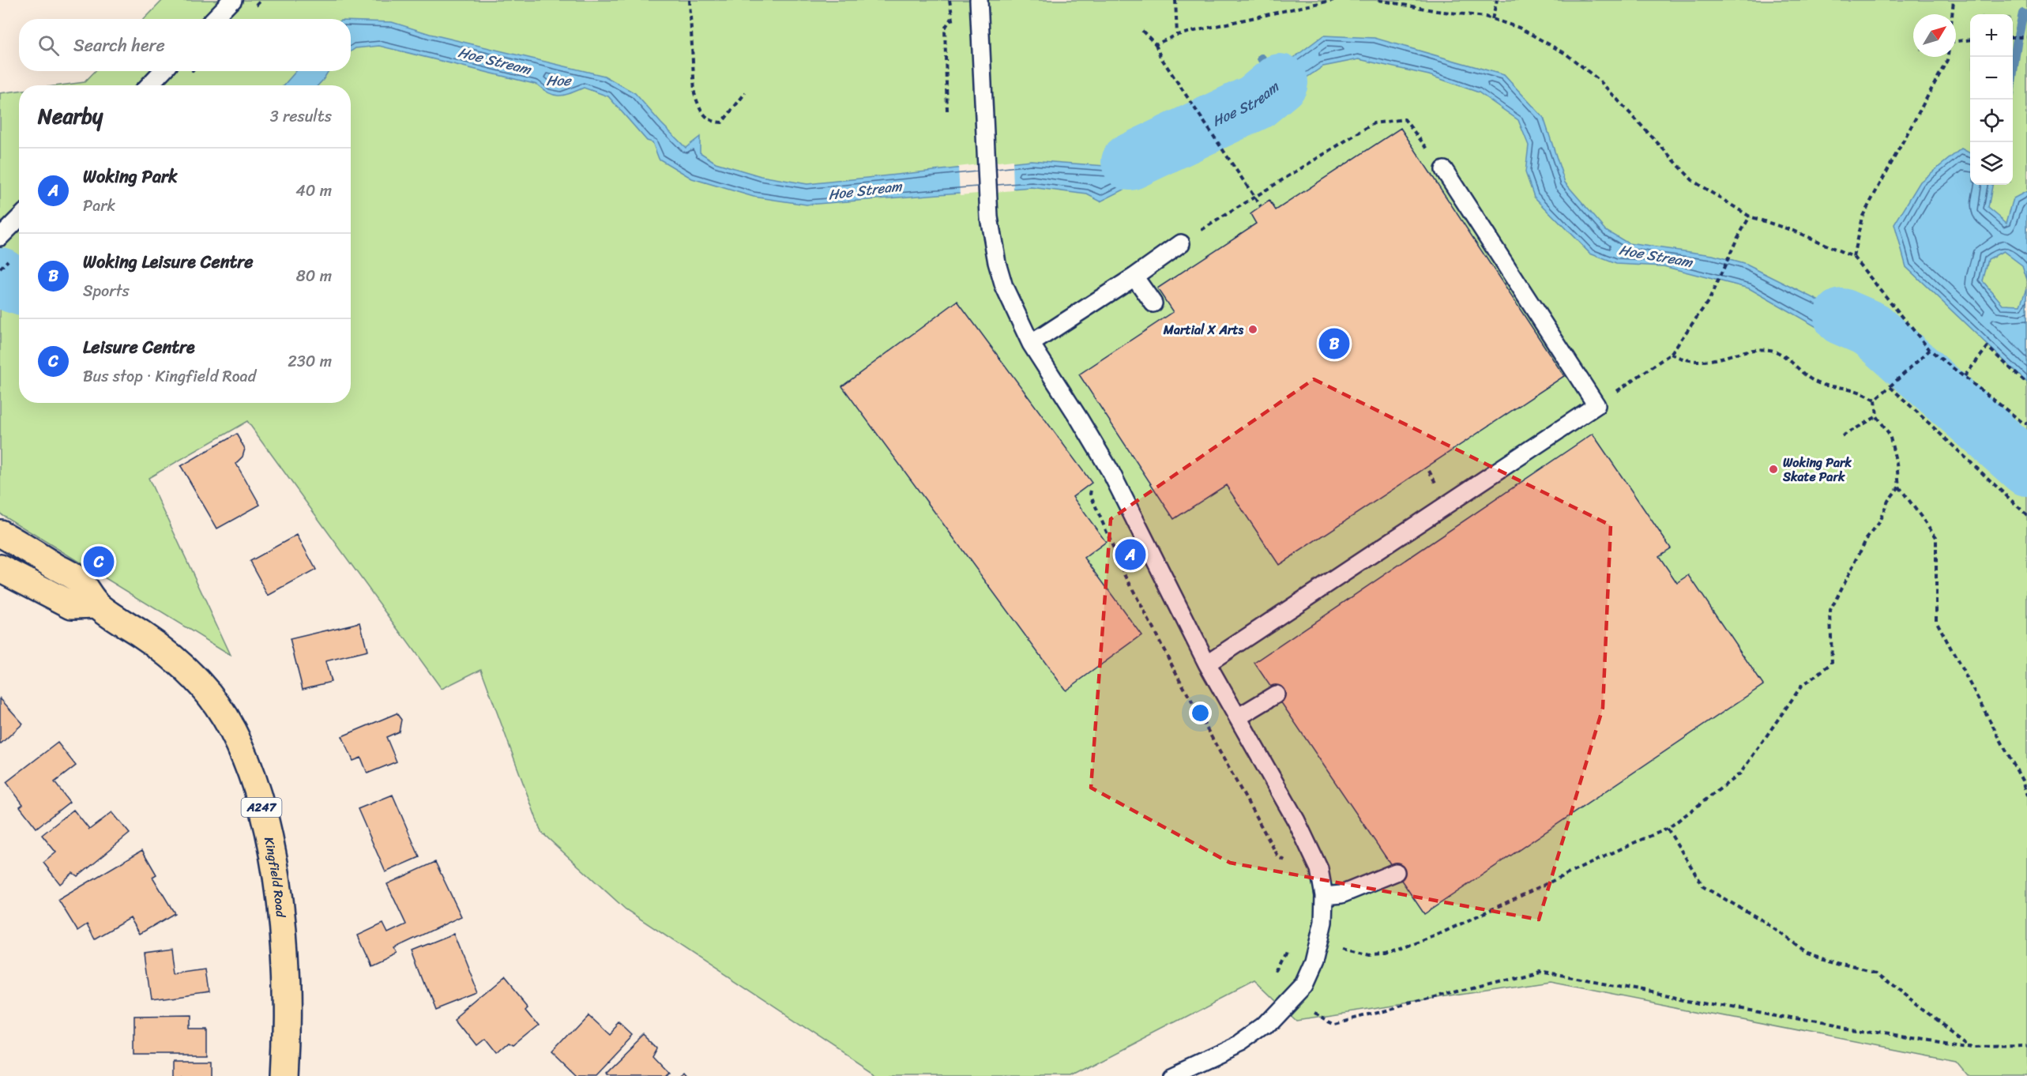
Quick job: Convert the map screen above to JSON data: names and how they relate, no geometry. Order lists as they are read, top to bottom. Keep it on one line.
{"streets":{"main road":["A247","Kingfield Road"]},"water":["Hoe Stream","Hoe"],"places":["Martial X Arts","Woking Park Skate Park"],"north":"top right","page":{"map_buttons":["+","−"],"search":"Search here","heading":["Nearby","3 results"],"list":[{"mark":"A","name":"Woking Park","note":"Park","value":"40 m"},{"mark":"B","name":"Woking Leisure Centre","note":"Sports","value":"80 m"},{"mark":"C","name":"Leisure Centre","note":"Bus stop · Kingfield Road","value":"230 m"}],"pins":["B","A","C"]}}
